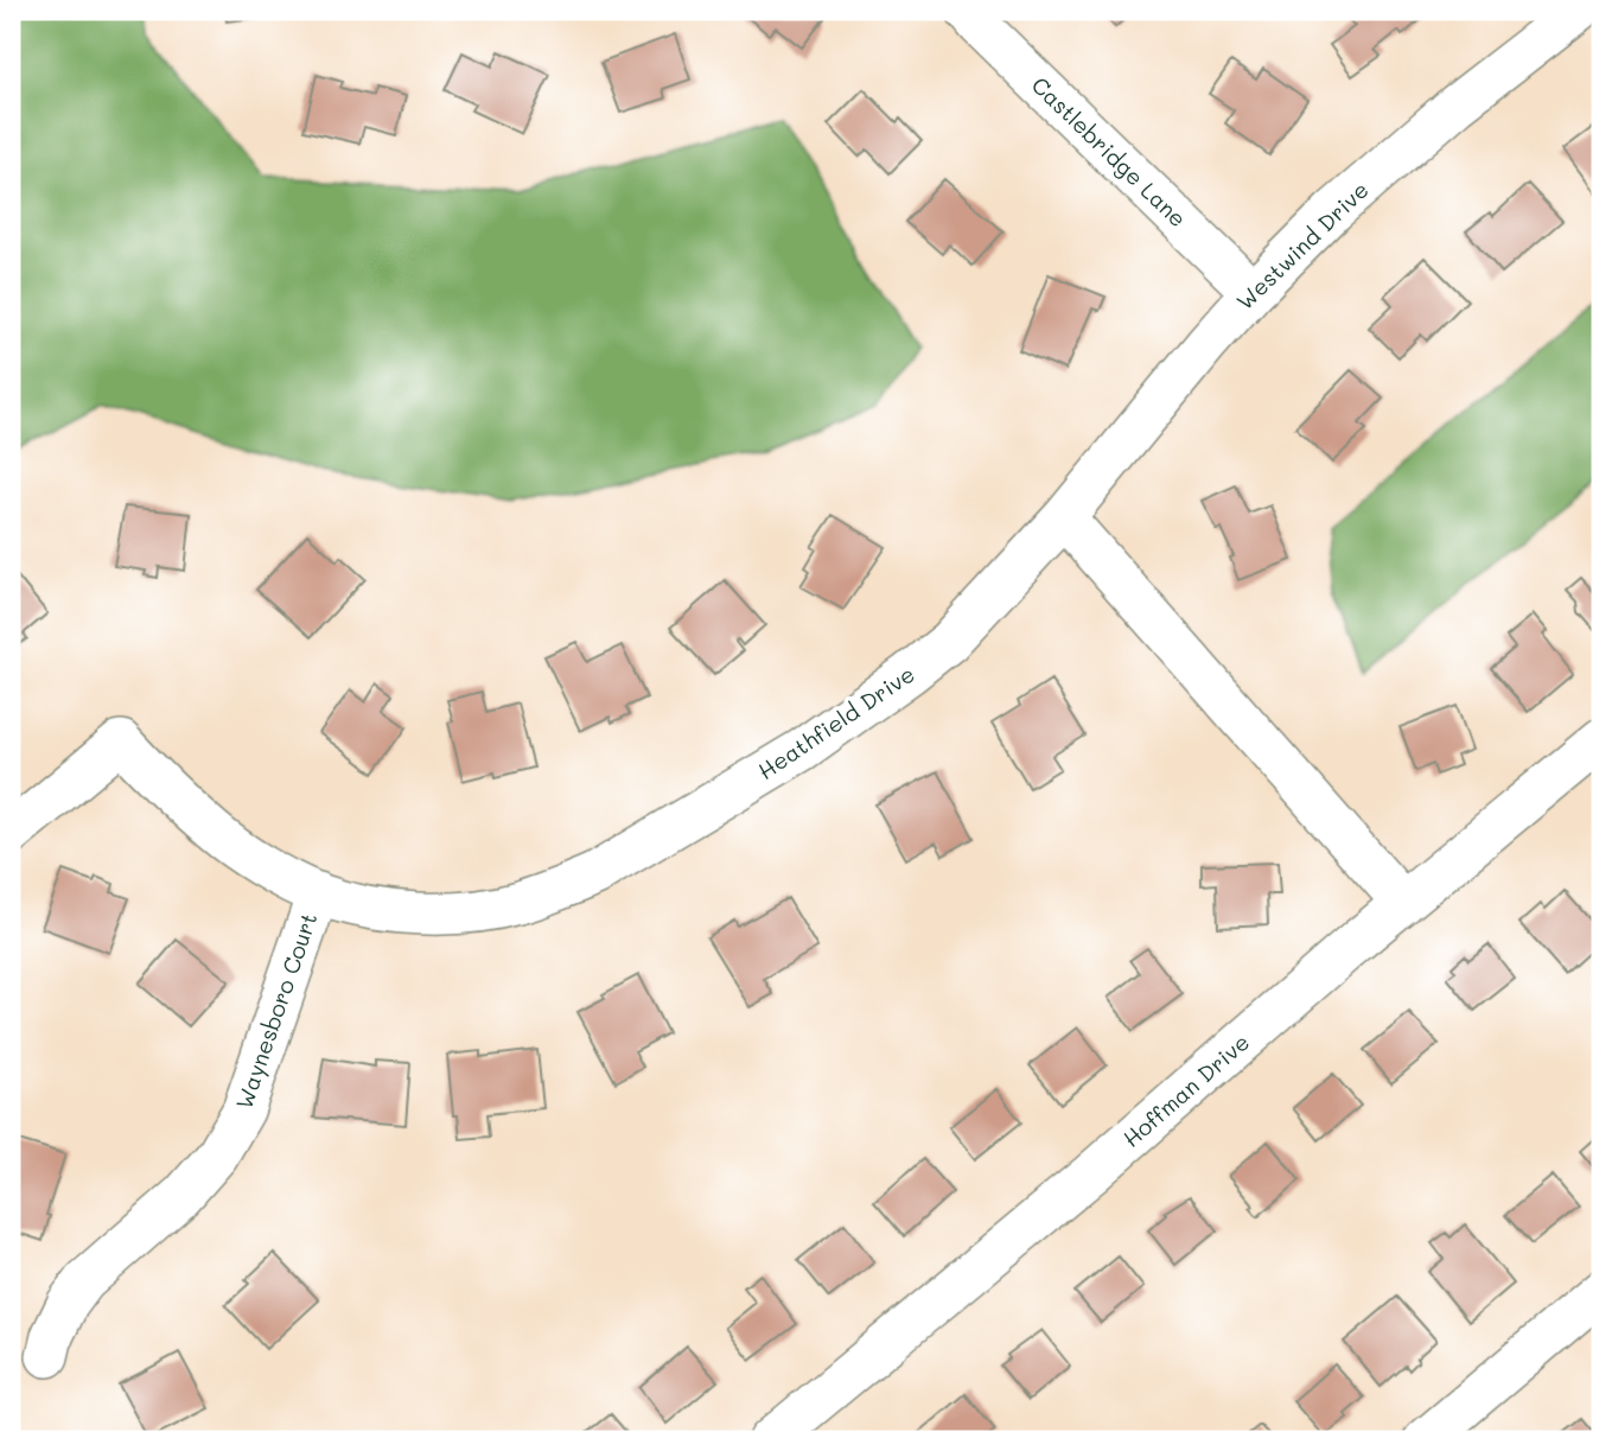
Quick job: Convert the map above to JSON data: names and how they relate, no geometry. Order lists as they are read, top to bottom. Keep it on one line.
{"streets":{"street":["Castlebridge Lane","Westwind Drive","Heathfield Drive","Waynesboro Court","Hoffman Drive"]},"crossings":[["Castlebridge Lane","Westwind Drive"],["Westwind Drive","Heathfield Drive"],["Heathfield Drive","Waynesboro Court"]]}
